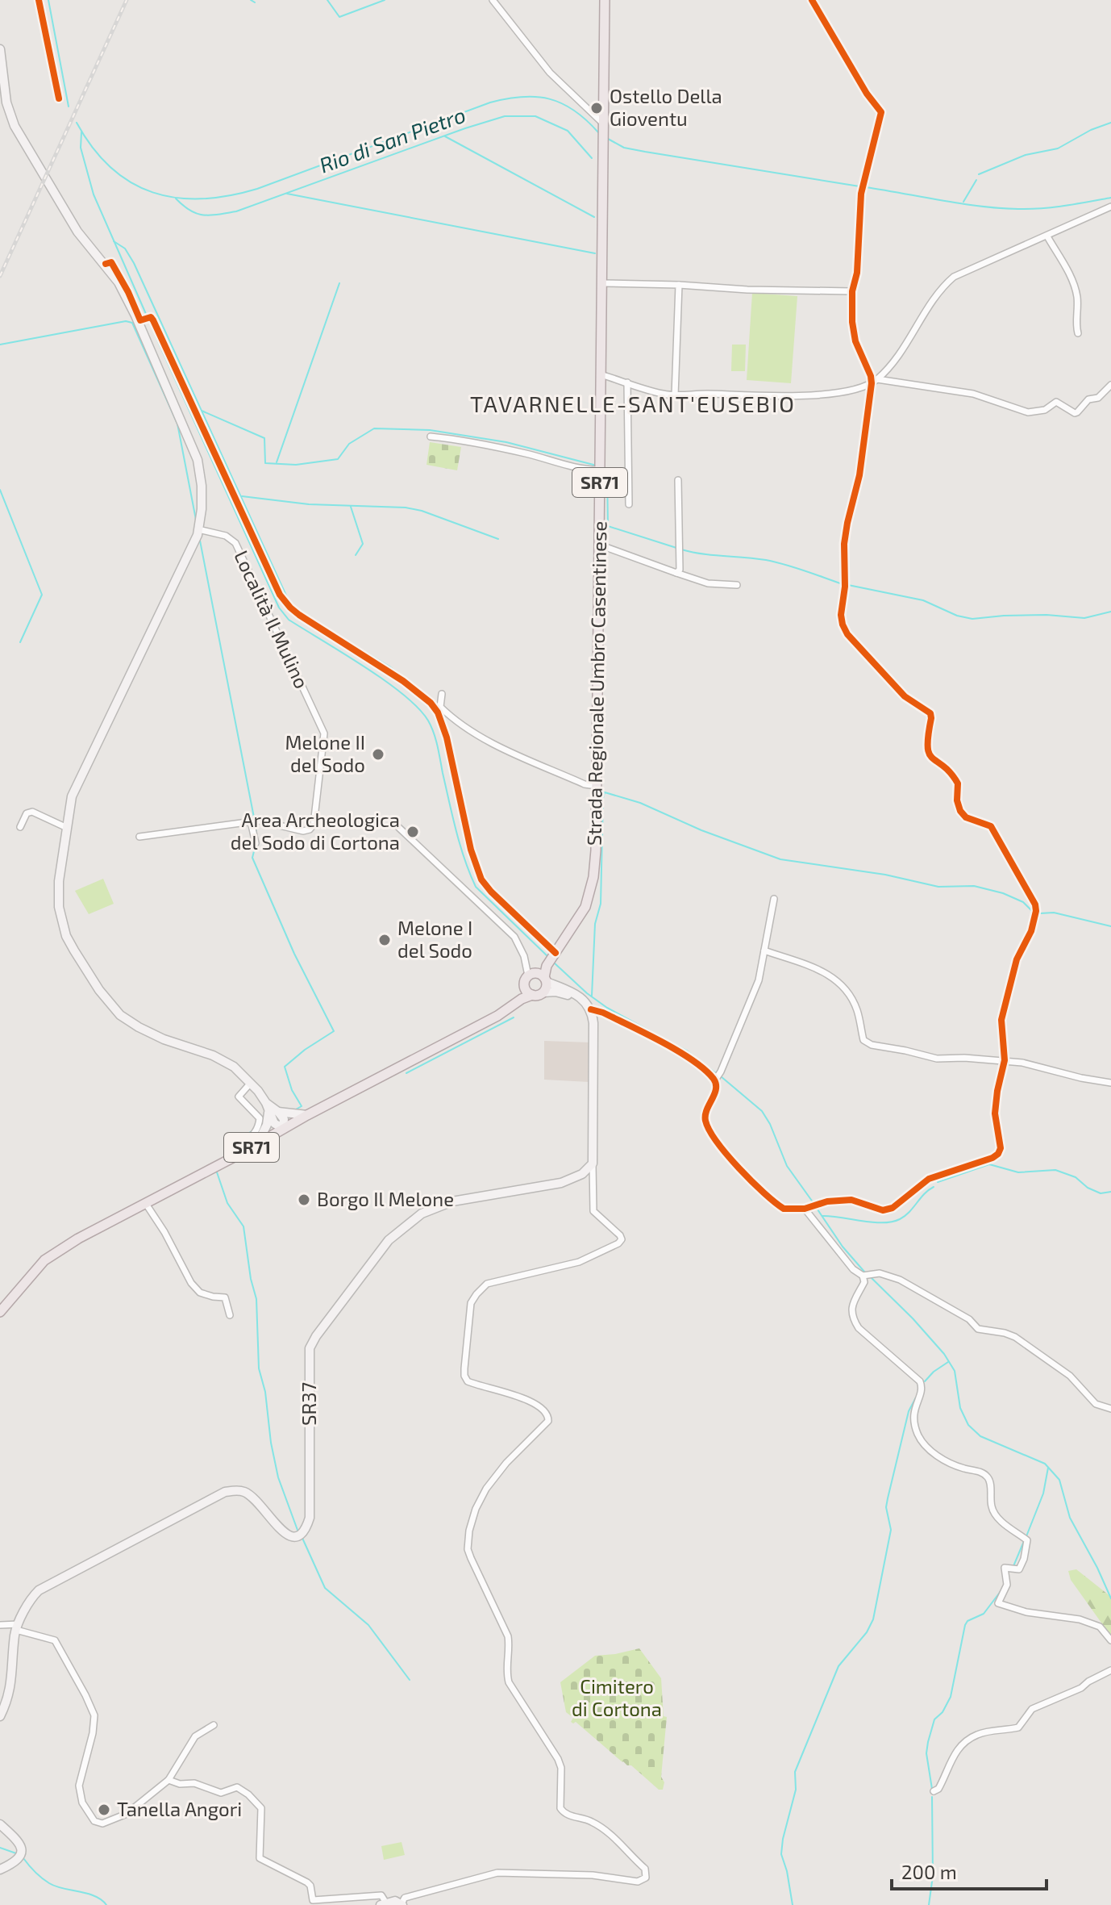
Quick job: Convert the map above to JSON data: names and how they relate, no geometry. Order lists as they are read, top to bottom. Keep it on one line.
{"streets":{"main road":["SR71","Strada Regionale Umbro Casentinese","SR37"],"street":["Località Il Mulino"]},"crossings":[["SR71","Strada Regionale Umbro Casentinese"]],"districts":["TAVARNELLE-SANT'EUSEBIO"],"water":["Rio di San Pietro"],"parks":["Cimitero di Cortona"],"places":["Ostello Della Gioventu","Melone II del Sodo","Area Archeologica del Sodo di Cortona","Melone I del Sodo","Borgo Il Melone","Tanella Angori"],"scale_bar":"200 m"}
